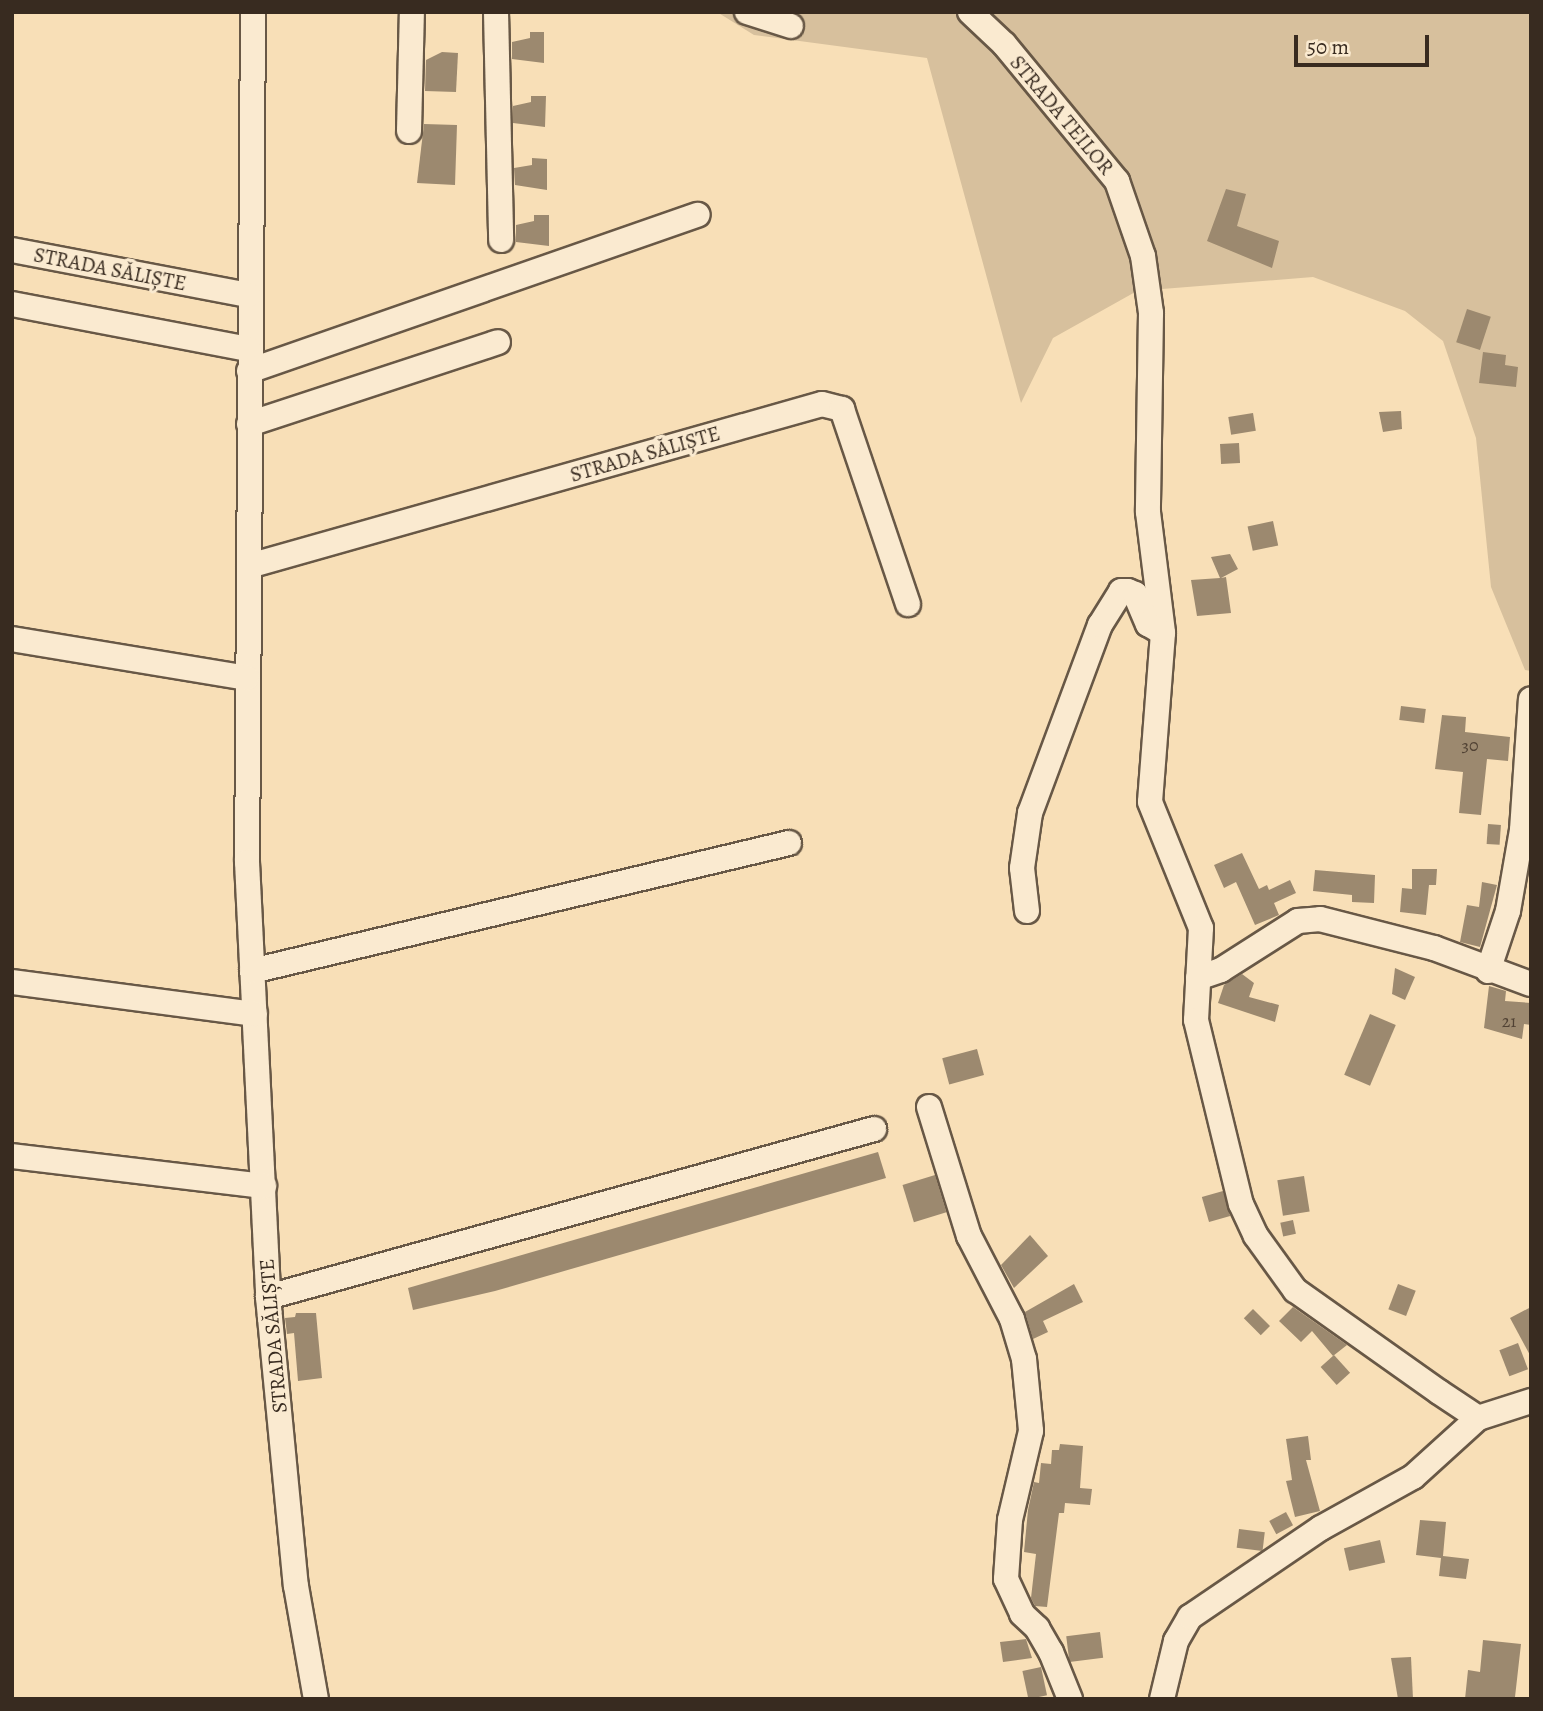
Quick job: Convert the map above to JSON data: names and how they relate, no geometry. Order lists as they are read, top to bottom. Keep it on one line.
{"streets":{"street":["STRADA TEILOR","STRADA SĂLIȘTE"]},"house_numbers":["30","21"],"scale_bar":"50 m"}
